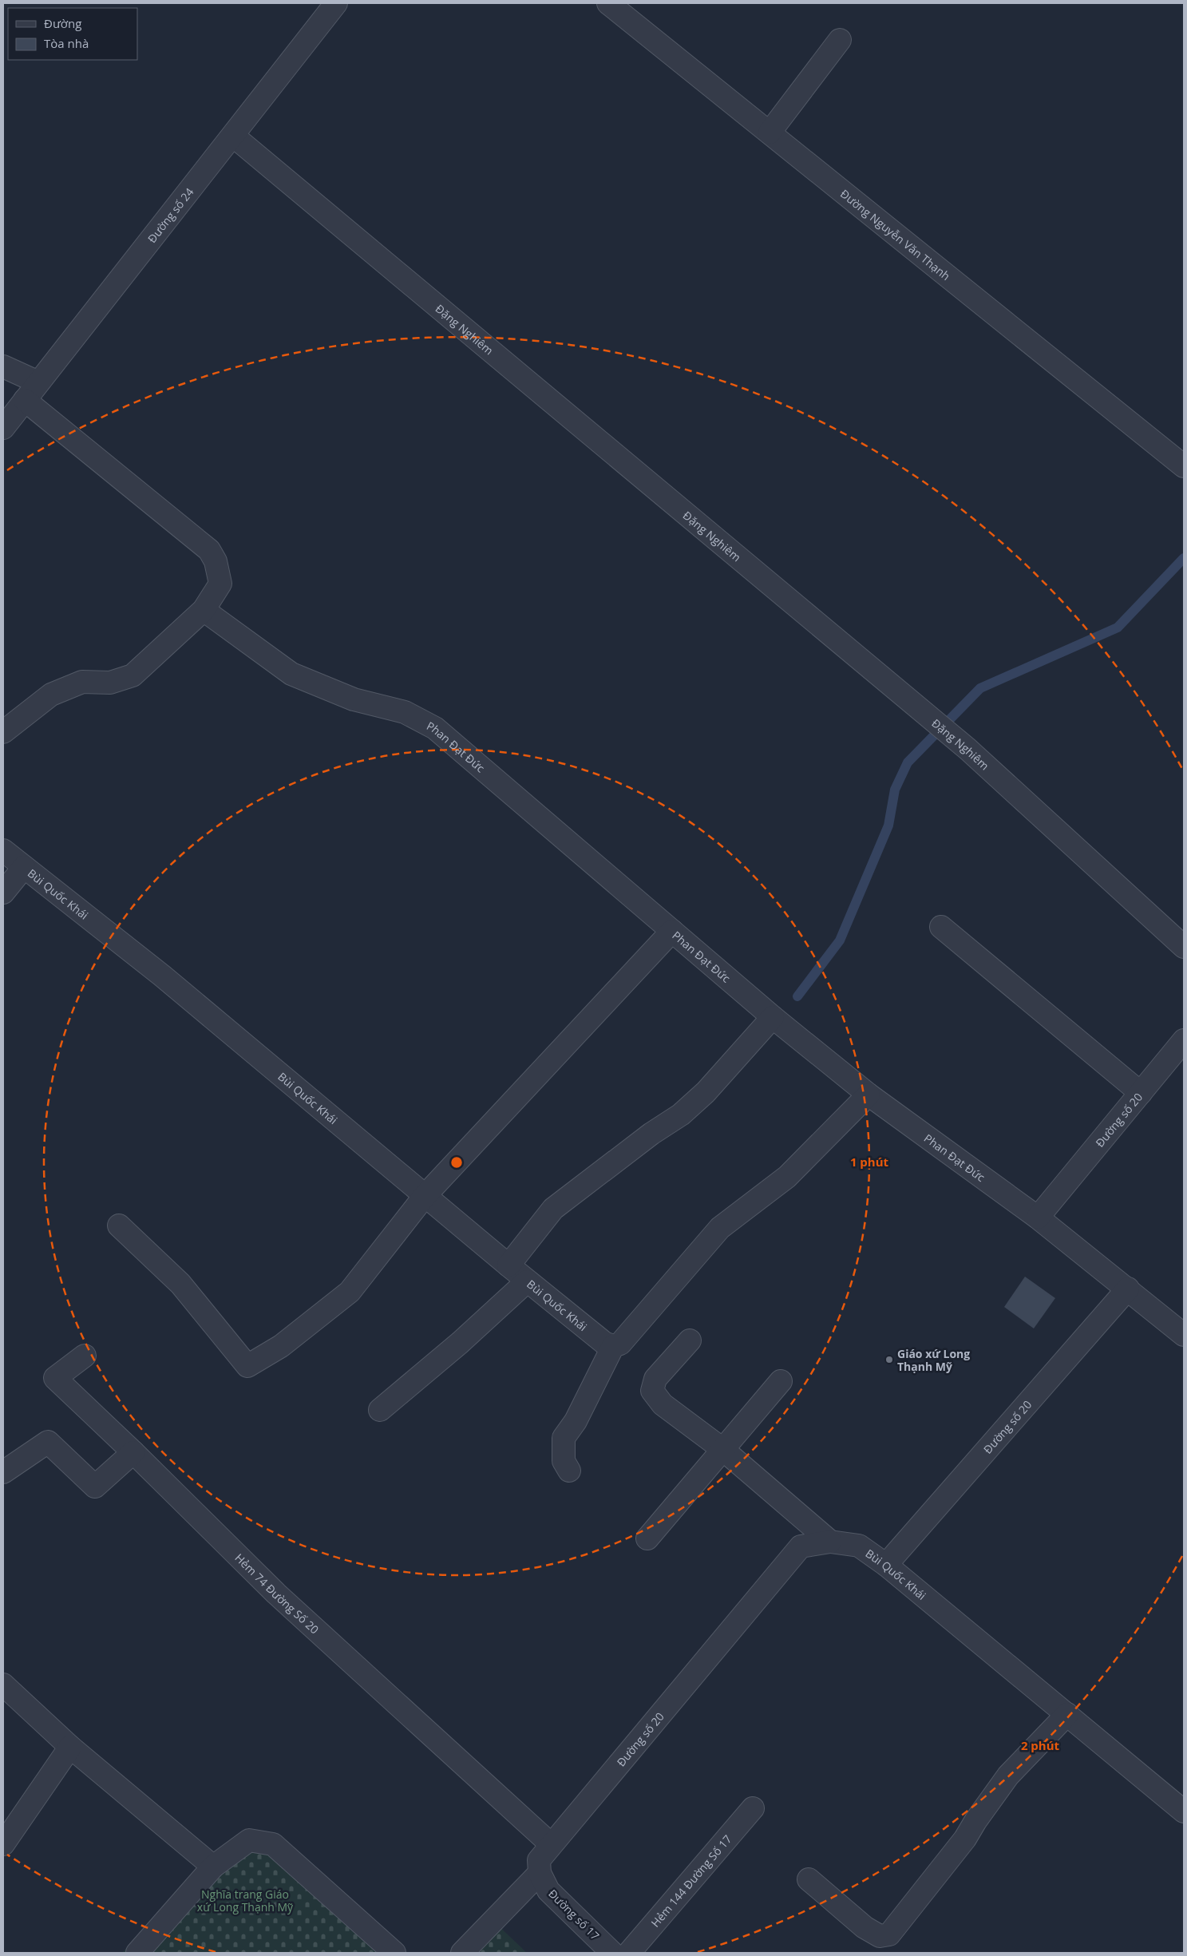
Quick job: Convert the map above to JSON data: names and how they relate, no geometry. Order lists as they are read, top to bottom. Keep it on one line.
{"streets":{"street":["Đường số 24","Đường Nguyễn Văn Thạnh","Đặng Nghiêm","Phan Đạt Đức","Bùi Quốc Khái","Đường số 20","Hẻm 74 Đường Số 20","Hẻm 144 Đường Số 17","Đường số 17"]},"crossings":[["Đường số 24","Đặng Nghiêm"],["Phan Đạt Đức","Đường số 20"],["Bùi Quốc Khái","Đường số 20"],["Đường số 20","Hẻm 74 Đường Số 20"],["Đường số 20","Đường số 17"]],"parks":["Nghĩa trang Giáo xứ Long Thạnh Mỹ"],"places":["Giáo xứ Long Thạnh Mỹ"],"legend":["Đường","Tòa nhà"],"rings":["1 phút","2 phút"]}
